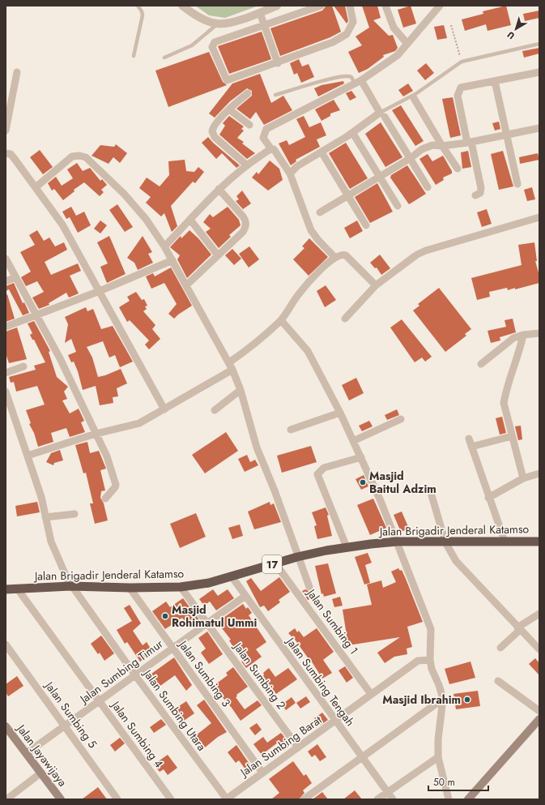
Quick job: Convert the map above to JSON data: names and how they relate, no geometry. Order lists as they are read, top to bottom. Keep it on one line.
{"streets":{"highway":["Jalan Brigadir Jenderal Katamso","17"],"main road":["Jalan Jayawijaya"],"street":["Jalan Sumbing 1","Jalan Sumbing Timur","Jalan Sumbing 3","Jalan Sumbing 2","Jalan Sumbing Tengah","Jalan Sumbing Utara","Jalan Sumbing 5","Jalan Sumbing 4","Jalan Sumbing Barat"]},"crossings":[["Jalan Brigadir Jenderal Katamso","Jalan Sumbing 1"],["Jalan Brigadir Jenderal Katamso","Jalan Sumbing 3"],["Jalan Brigadir Jenderal Katamso","Jalan Sumbing 2"],["Jalan Brigadir Jenderal Katamso","Jalan Sumbing Tengah"],["Jalan Brigadir Jenderal Katamso","Jalan Sumbing Utara"],["Jalan Brigadir Jenderal Katamso","Jalan Sumbing 4"],["Jalan Sumbing 1","Jalan Sumbing Barat"],["Jalan Sumbing Timur","Jalan Sumbing 3"],["Jalan Sumbing Timur","Jalan Sumbing 2"],["Jalan Sumbing Timur","Jalan Sumbing Tengah"],["Jalan Sumbing Timur","Jalan Sumbing Utara"],["Jalan Sumbing Timur","Jalan Sumbing 5"],["Jalan Sumbing Timur","Jalan Sumbing 4"],["Jalan Sumbing Timur","Jalan Jayawijaya"],["Jalan Sumbing 3","Jalan Sumbing Barat"],["Jalan Sumbing 2","Jalan Sumbing Barat"],["Jalan Sumbing Tengah","Jalan Sumbing Barat"],["Jalan Sumbing Utara","Jalan Sumbing Barat"]],"places":["Masjid Baitul Adzim","Masjid Rohimatul Ummi","Masjid Ibrahim"],"scale_bar":"50 m","north":"bottom left"}
